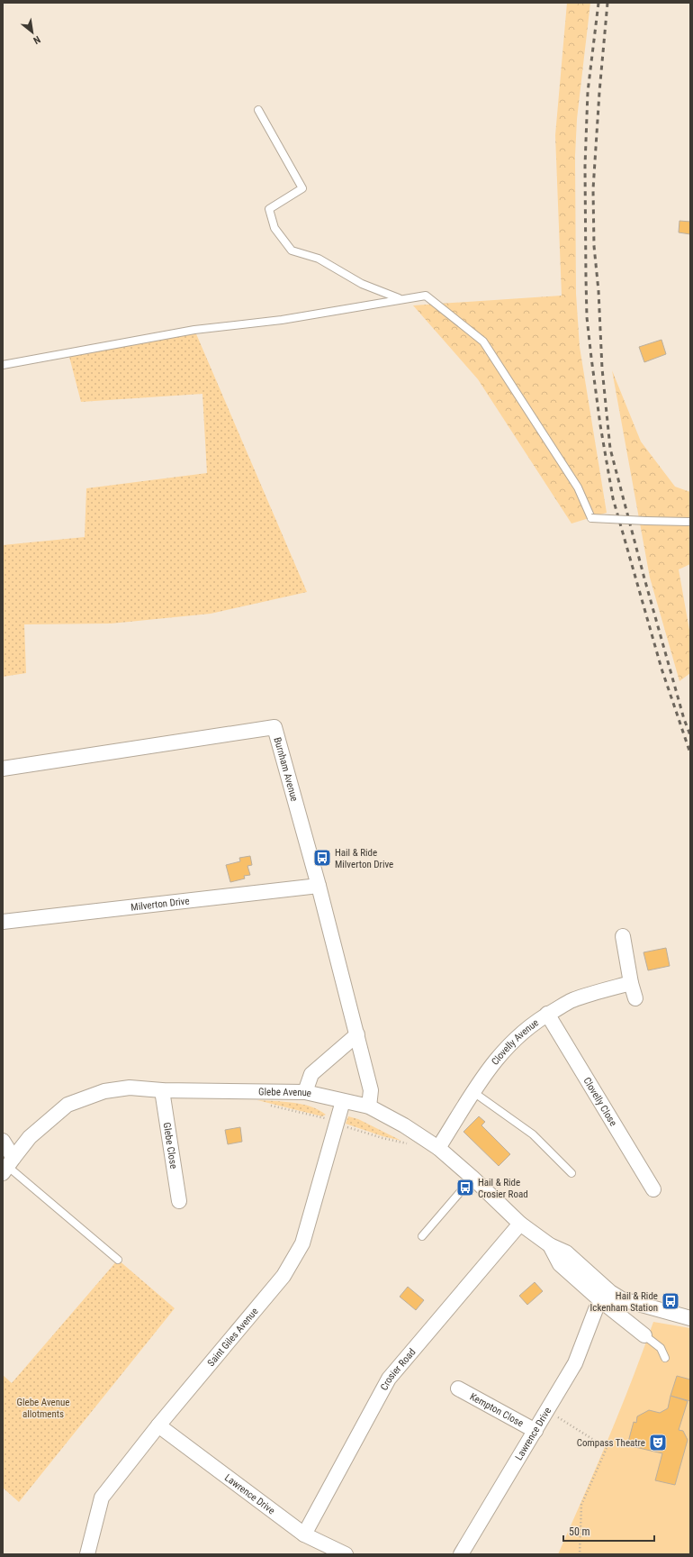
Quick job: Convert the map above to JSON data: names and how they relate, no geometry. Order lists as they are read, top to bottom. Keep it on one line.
{"streets":{"street":["Burnham Avenue","Milverton Drive","Clovelly Avenue","Glebe Avenue","Clovelly Close","Glebe Close","Saint Giles Avenue","Crosier Road","Kempton Close","Lawrence Drive"]},"crossings":[["Burnham Avenue","Milverton Drive"],["Burnham Avenue","Glebe Avenue"],["Clovelly Avenue","Glebe Avenue"],["Clovelly Avenue","Clovelly Close"],["Glebe Avenue","Glebe Close"],["Glebe Avenue","Saint Giles Avenue"],["Glebe Avenue","Crosier Road"],["Saint Giles Avenue","Lawrence Drive"],["Crosier Road","Lawrence Drive"],["Kempton Close","Lawrence Drive"]],"parks":["Glebe Avenue allotments"],"places":{"bus stop":["Hail & Ride Milverton Drive","Hail & Ride Crosier Road","Hail & Ride Ickenham Station"],"theatre":["Compass Theatre"]},"scale_bar":"50 m","north":"bottom right"}
